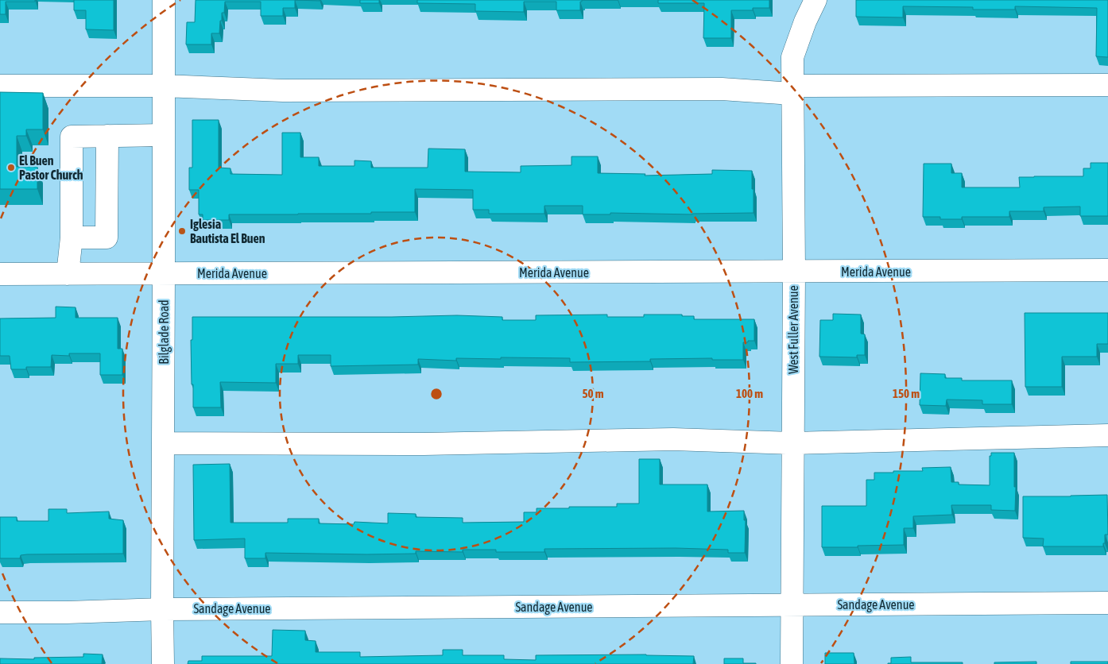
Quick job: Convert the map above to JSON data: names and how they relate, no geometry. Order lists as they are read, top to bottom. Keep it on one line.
{"streets":{"street":["Merida Avenue","West Fuller Avenue","Bilglade Road","Sandage Avenue"]},"crossings":[["Merida Avenue","West Fuller Avenue"],["Merida Avenue","Bilglade Road"],["West Fuller Avenue","Sandage Avenue"],["Bilglade Road","Sandage Avenue"]],"places":["El Buen Pastor Church","Iglesia Bautista El Buen"],"rings":["50 m","100 m","150 m"]}
